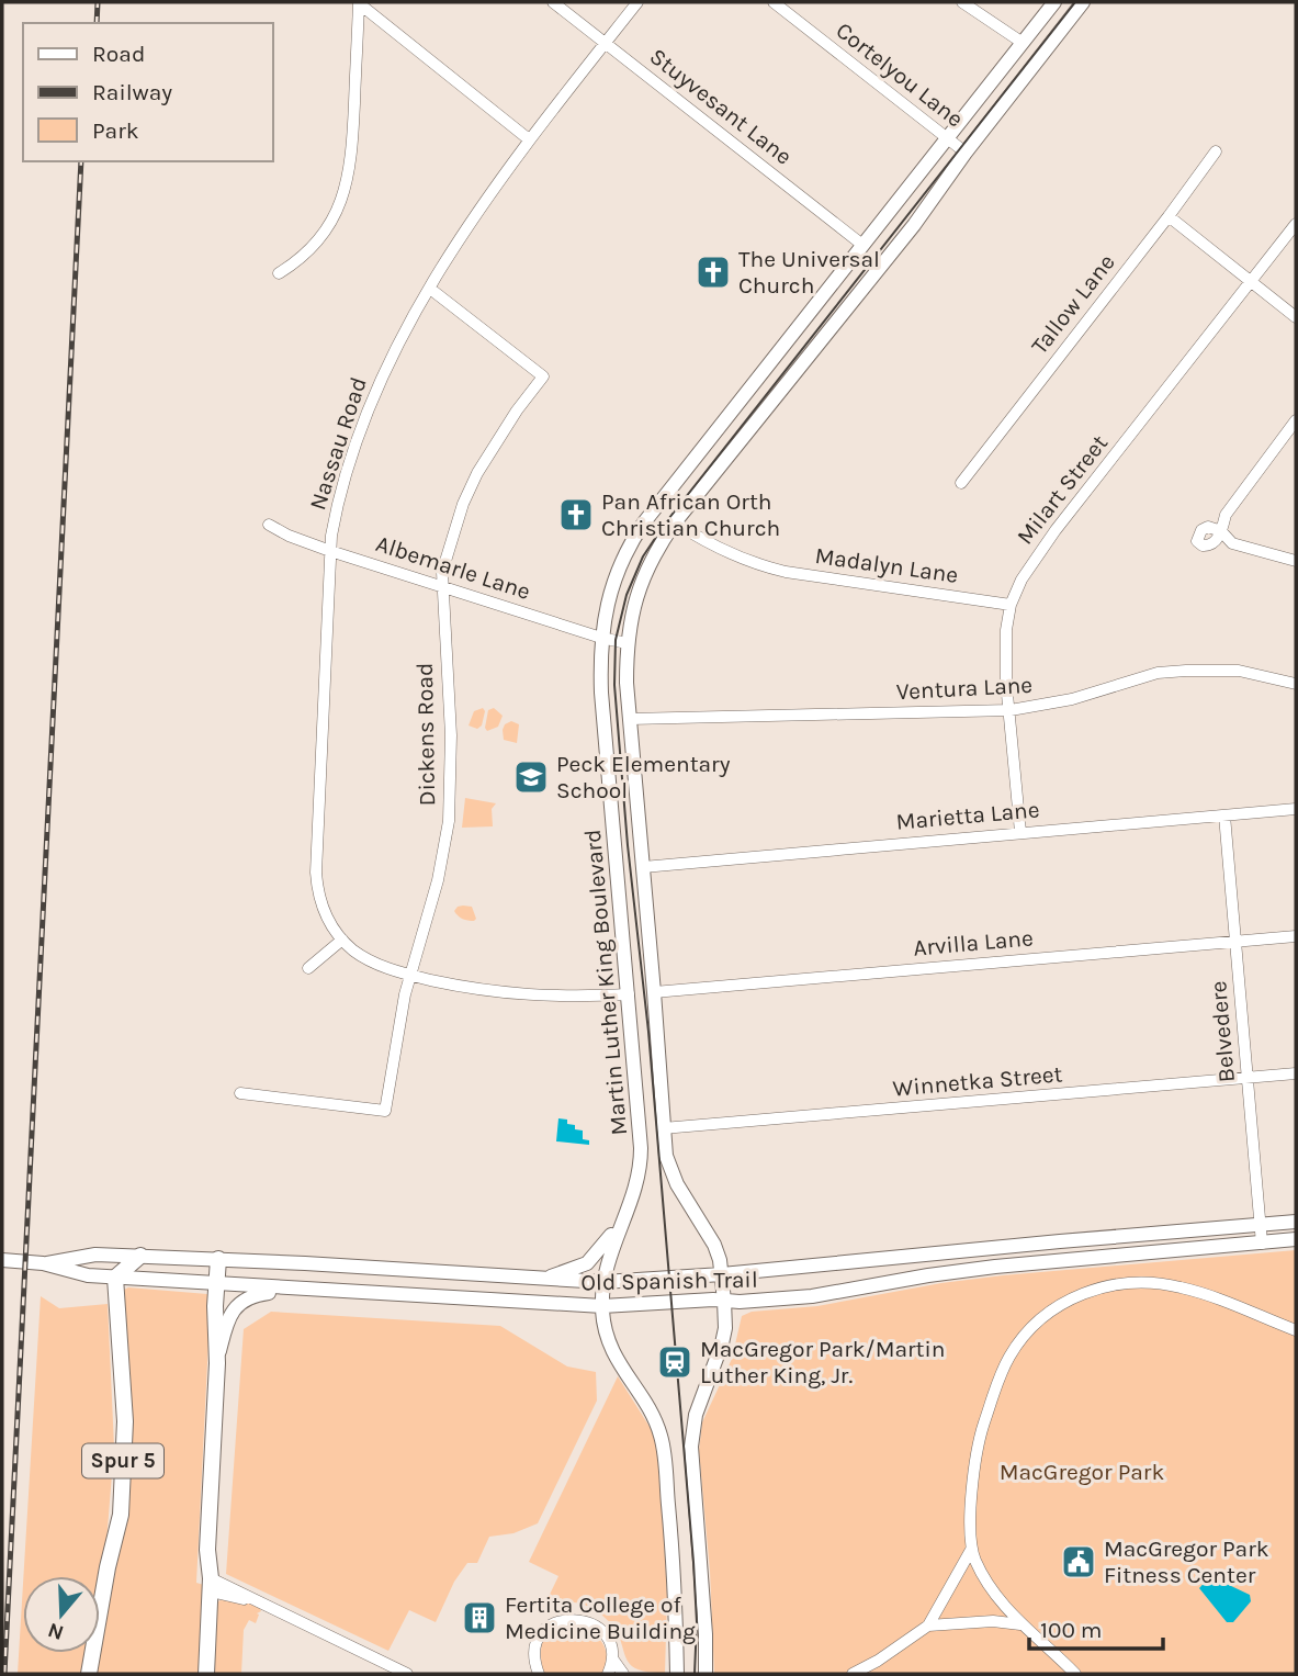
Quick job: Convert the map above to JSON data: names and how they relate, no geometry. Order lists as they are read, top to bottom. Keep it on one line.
{"streets":{"highway":["Spur 5"],"main road":["Martin Luther King Boulevard","Old Spanish Trail"],"street":["Cortelyou Lane","Stuyvesant Lane","Tallow Lane","Nassau Road","Milart Street","Madalyn Lane","Albemarle Lane","Ventura Lane","Dickens Road","Marietta Lane","Arvilla Lane","Belvedere","Winnetka Street"]},"crossings":[["Cortelyou Lane","Martin Luther King Boulevard"],["Stuyvesant Lane","Nassau Road"],["Stuyvesant Lane","Martin Luther King Boulevard"],["Nassau Road","Albemarle Lane"],["Nassau Road","Dickens Road"],["Milart Street","Madalyn Lane"],["Milart Street","Ventura Lane"],["Milart Street","Marietta Lane"],["Madalyn Lane","Martin Luther King Boulevard"],["Albemarle Lane","Dickens Road"],["Albemarle Lane","Martin Luther King Boulevard"],["Ventura Lane","Martin Luther King Boulevard"],["Marietta Lane","Martin Luther King Boulevard"],["Marietta Lane","Belvedere"],["Arvilla Lane","Martin Luther King Boulevard"],["Arvilla Lane","Belvedere"],["Martin Luther King Boulevard","Winnetka Street"],["Martin Luther King Boulevard","Old Spanish Trail"],["Belvedere","Winnetka Street"],["Belvedere","Old Spanish Trail"],["Old Spanish Trail","Spur 5"]],"parks":["MacGregor Park"],"places":{"church":["The Universal Church","Pan African Orth Christian Church"],"school or university":["Peck Elementary School"],"station":["MacGregor Park/Martin Luther King, Jr."],"public building":["MacGregor Park Fitness Center"],"building":["Fertita College of Medicine Building"]},"legend":["Road","Railway","Park"],"scale_bar":"100 m","north":"bottom"}
